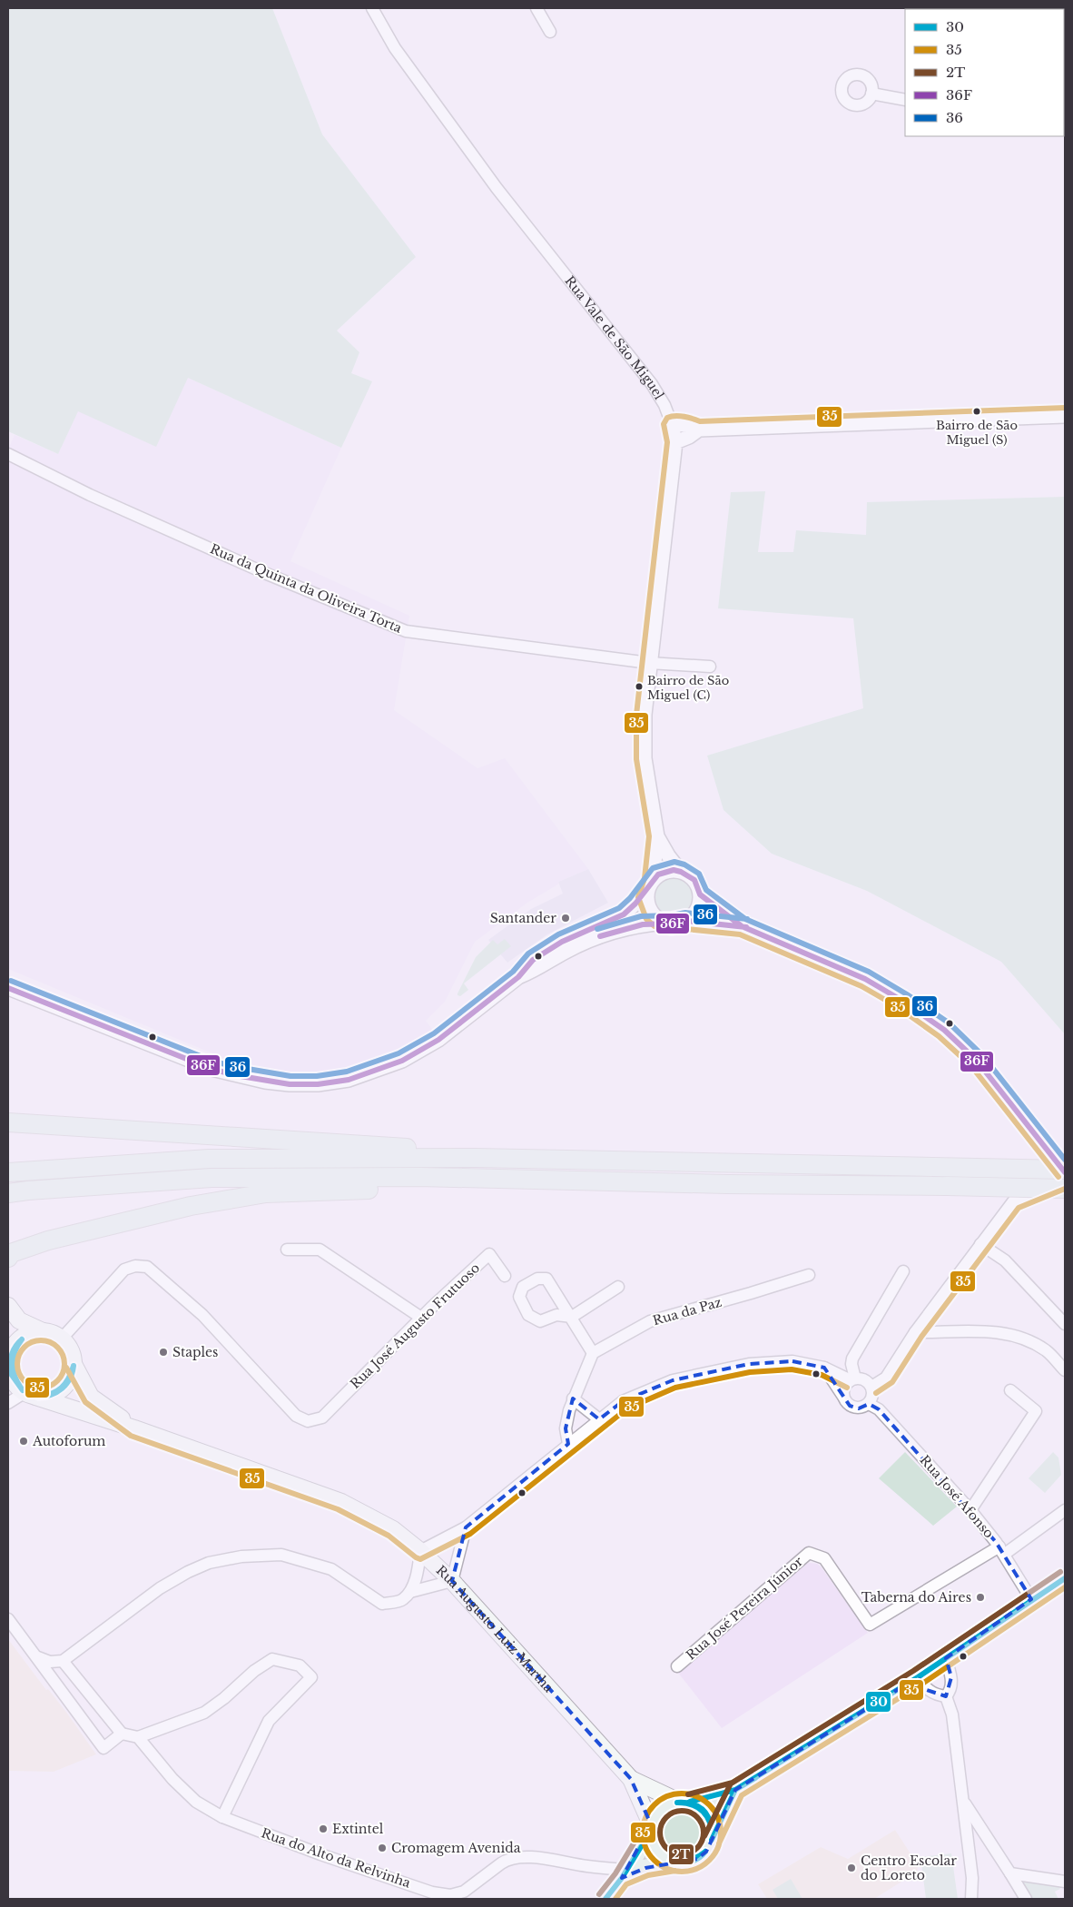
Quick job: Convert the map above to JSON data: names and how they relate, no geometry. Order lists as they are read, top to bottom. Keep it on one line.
{"streets":{"main road":["Rua Augusto Luiz Martha"],"street":["Rua Vale de São Miguel","Rua da Quinta da Oliveira Torta","Rua da Paz","Rua José Augusto Frutuoso","Rua José Afonso","Rua José Pereira Júnior","Rua do Alto da Relvinha"]},"crossings":[["Rua Vale de São Miguel","Rua da Quinta da Oliveira Torta"],["Rua José Augusto Frutuoso","Rua Augusto Luiz Martha"],["Rua José Afonso","Rua José Pereira Júnior"]],"places":["Bairro de São Miguel (S)","Bairro de São Miguel (C)","Santander","Staples","Autoforum","Taberna do Aires","Extintel","Cromagem Avenida","Centro Escolar do Loreto"],"lines":["transit line 35","transit line 36","transit line 36F","transit line 30","transit line 2T"],"legend":["30","35","2T","36F","36"]}
